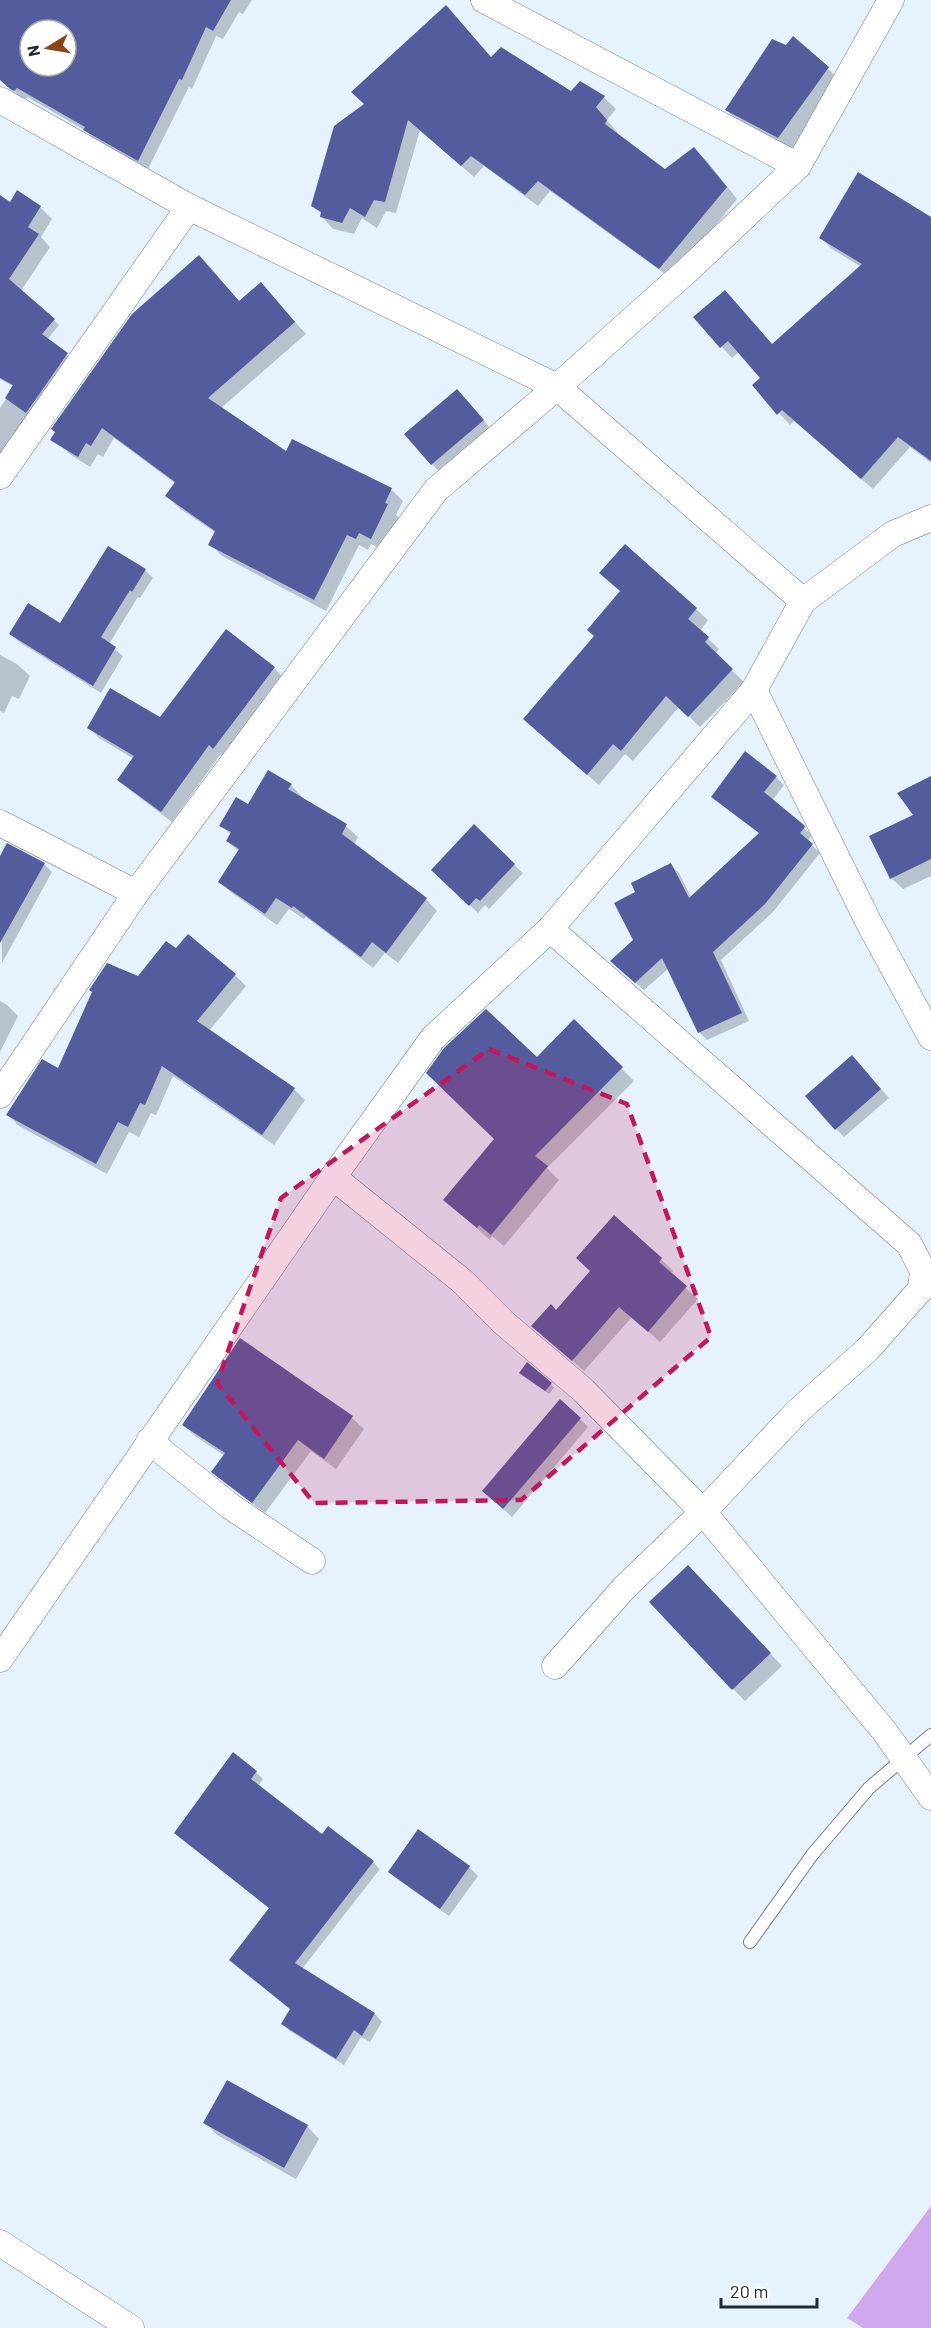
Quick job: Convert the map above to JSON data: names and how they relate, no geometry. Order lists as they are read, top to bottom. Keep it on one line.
{"scale_bar":"20 m","north":"left"}
